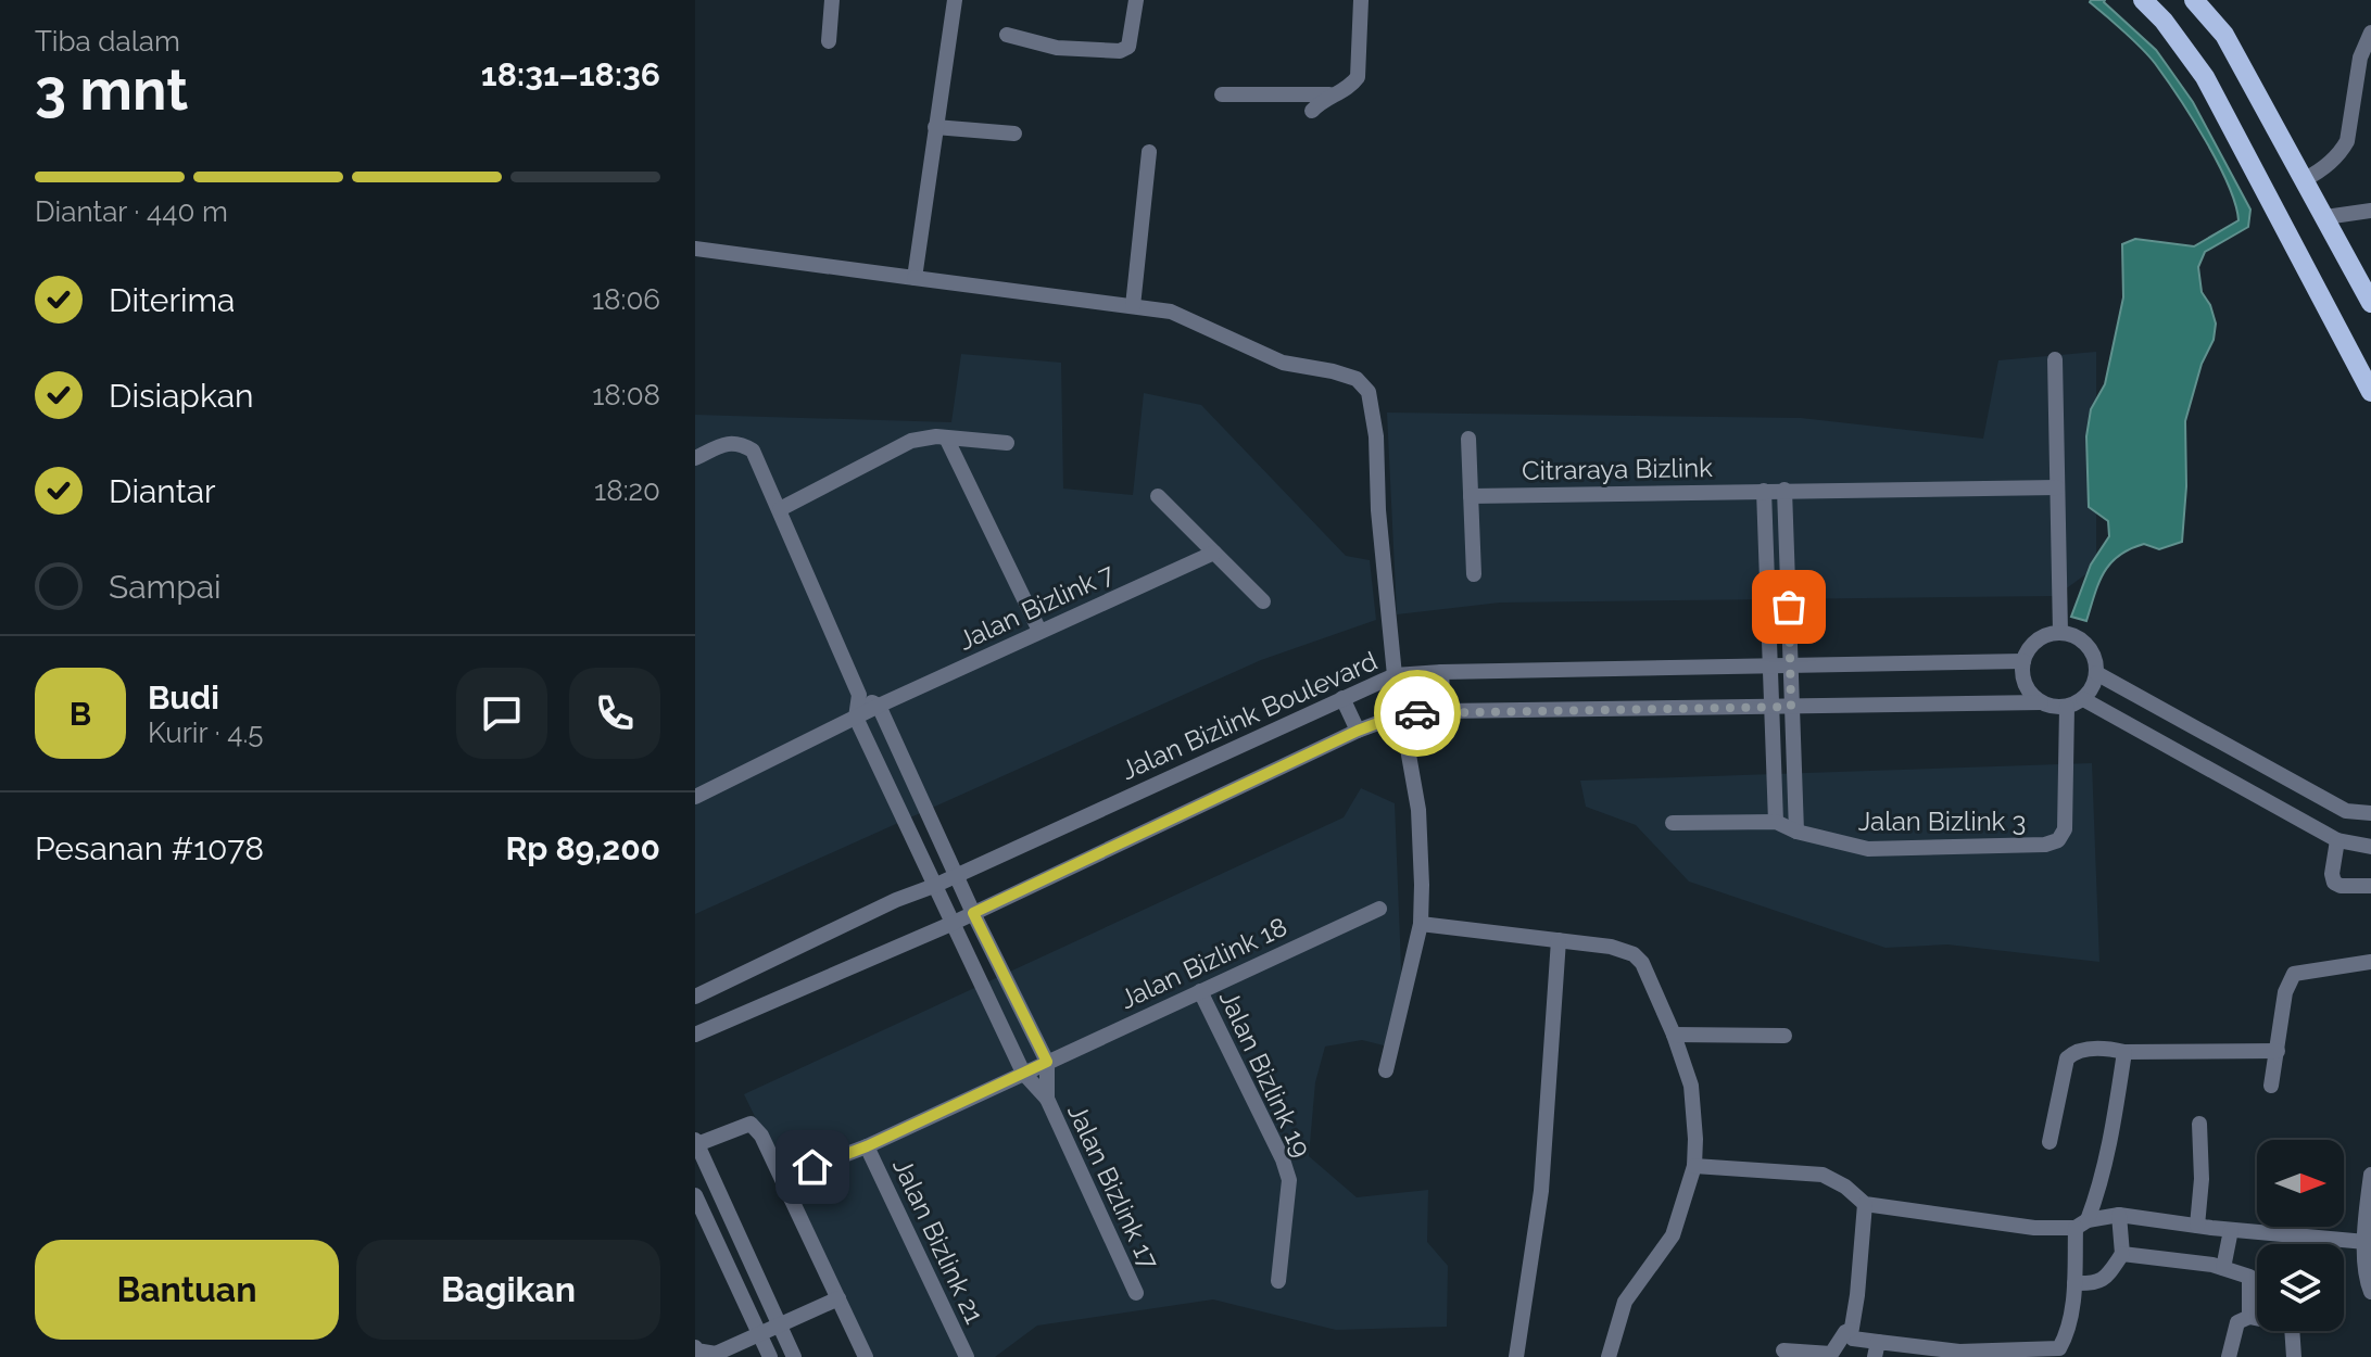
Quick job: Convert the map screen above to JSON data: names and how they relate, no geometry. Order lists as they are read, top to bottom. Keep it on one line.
{"streets":{"street":["Citraraya Bizlink","Jalan Bizlink 7","Jalan Bizlink Boulevard","Jalan Bizlink 3","Jalan Bizlink 18","Jalan Bizlink 19","Jalan Bizlink 17","Jalan Bizlink 21"]},"crossings":[["Jalan Bizlink Boulevard","Jalan Bizlink 3"],["Jalan Bizlink 18","Jalan Bizlink 19"],["Jalan Bizlink 18","Jalan Bizlink 21"]],"north":"right","page":{"heading":["3 mnt","Tiba dalam","18:31–18:36"],"panel":["Budi","Kurir · 4.5","Pesanan #1078","Rp 89,200"],"bar":"Diantar · 440 m","list":[["Diterima","18:06"],["Disiapkan","18:08"],["Diantar","18:20"],"Sampai"],"round":"B","buttons":["Bantuan","Bagikan"]}}
